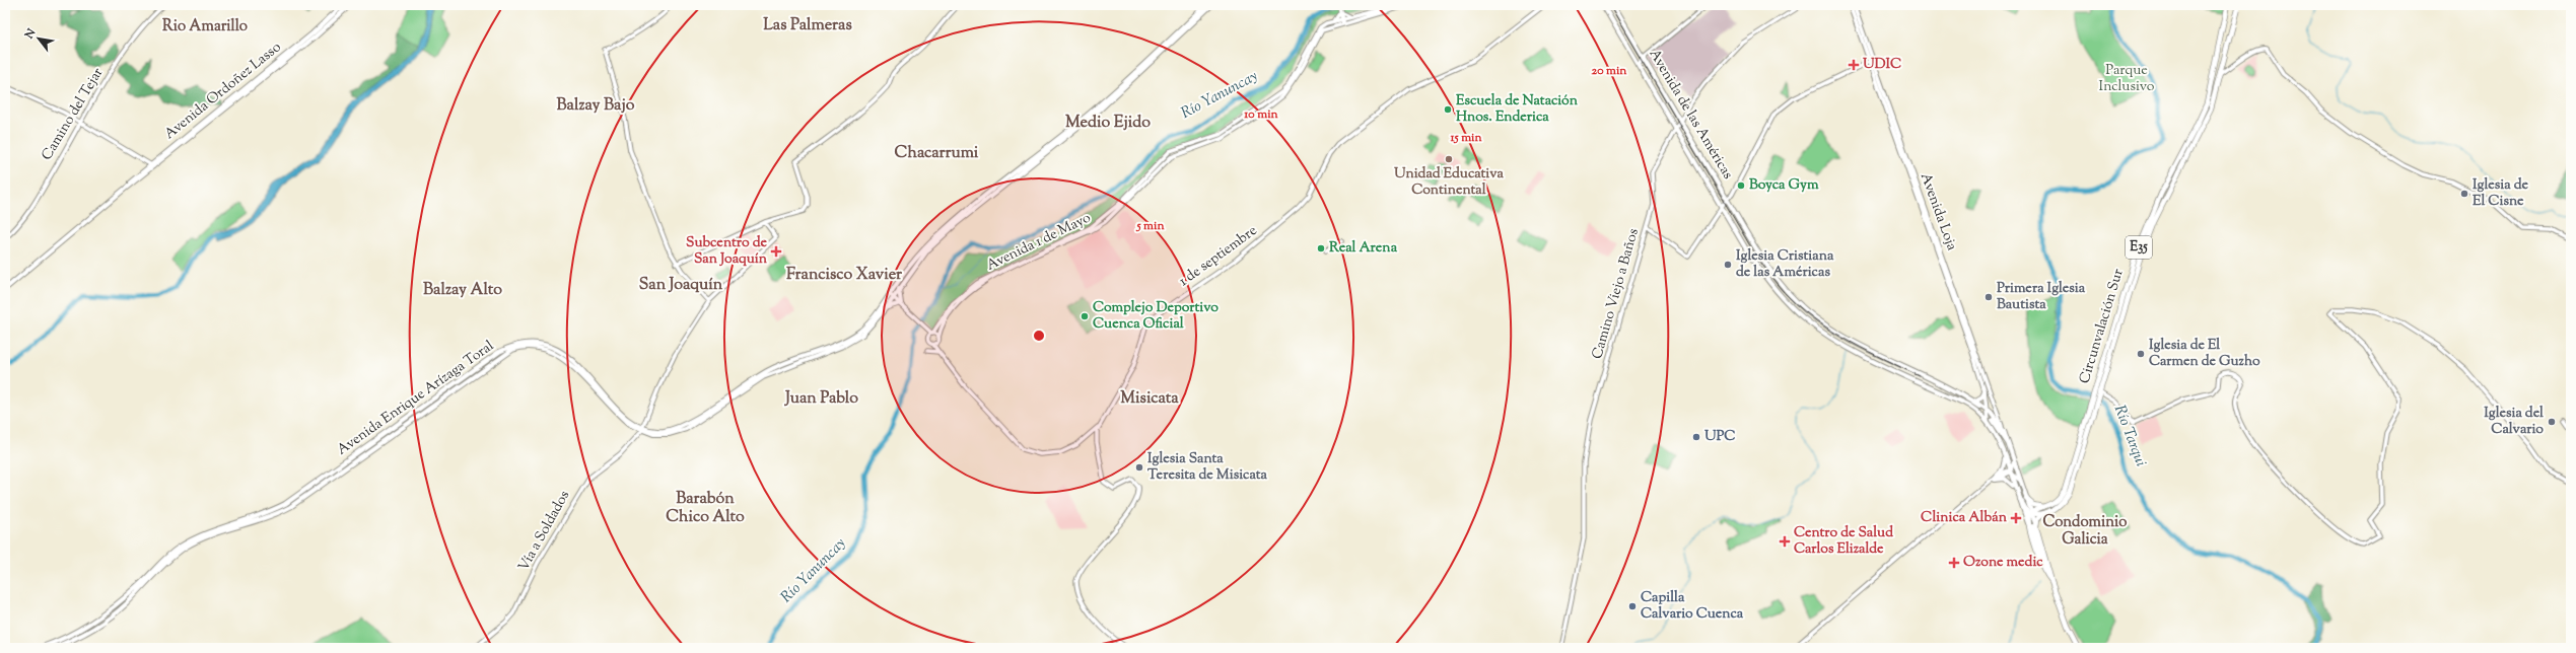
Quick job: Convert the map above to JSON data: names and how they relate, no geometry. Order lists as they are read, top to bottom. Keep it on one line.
{"streets":{"highway":["Avenida de las Américas","E35","Circunvalación Sur"],"main road":["Avenida Ordoñez Lasso","Avenida Enrique Arízaga Toral"],"street":["Camino del Tejar","Avenida Loja","Avenida 1 de Mayo","1 de septiembre","Camino Viejo a Baños","Vía a Soldados"]},"crossings":[["Avenida de las Américas","Avenida Loja"],["Avenida de las Américas","E35"],["Avenida de las Américas","Camino Viejo a Baños"],["E35","Circunvalación Sur"],["Avenida Enrique Arízaga Toral","Vía a Soldados"]],"districts":["Las Palmeras","Rio Amarillo","Balzay Bajo","Medio Ejido","Chacarrumi","Francisco Xavier","San Joaquín","Balzay Alto","Juan Pablo","Misicata","Barabón Chico Alto","Condominio Galicia"],"water":["Río Yanuncay","Río Tarqui"],"parks":["Parque Inclusivo"],"places":{"health":["UDIC","Subcentro de San Joaquín","Clinica Albán","Centro de Salud Carlos Elizalde","Ozone medic"],"other":["Escuela de Natación Hnos. Enderica","Unidad Educativa Continental","Boyca Gym","Iglesia de El Cisne","Real Arena","Iglesia Cristiana de las Américas","Primera Iglesia Bautista","Complejo Deportivo Cuenca Oficial","Iglesia de El Carmen de Guzho","Iglesia del Calvario","UPC","Iglesia Santa Teresita de Misicata","Capilla Calvario Cuenca"]},"north":"top left","rings":["20 min","10 min","15 min","5 min"]}
